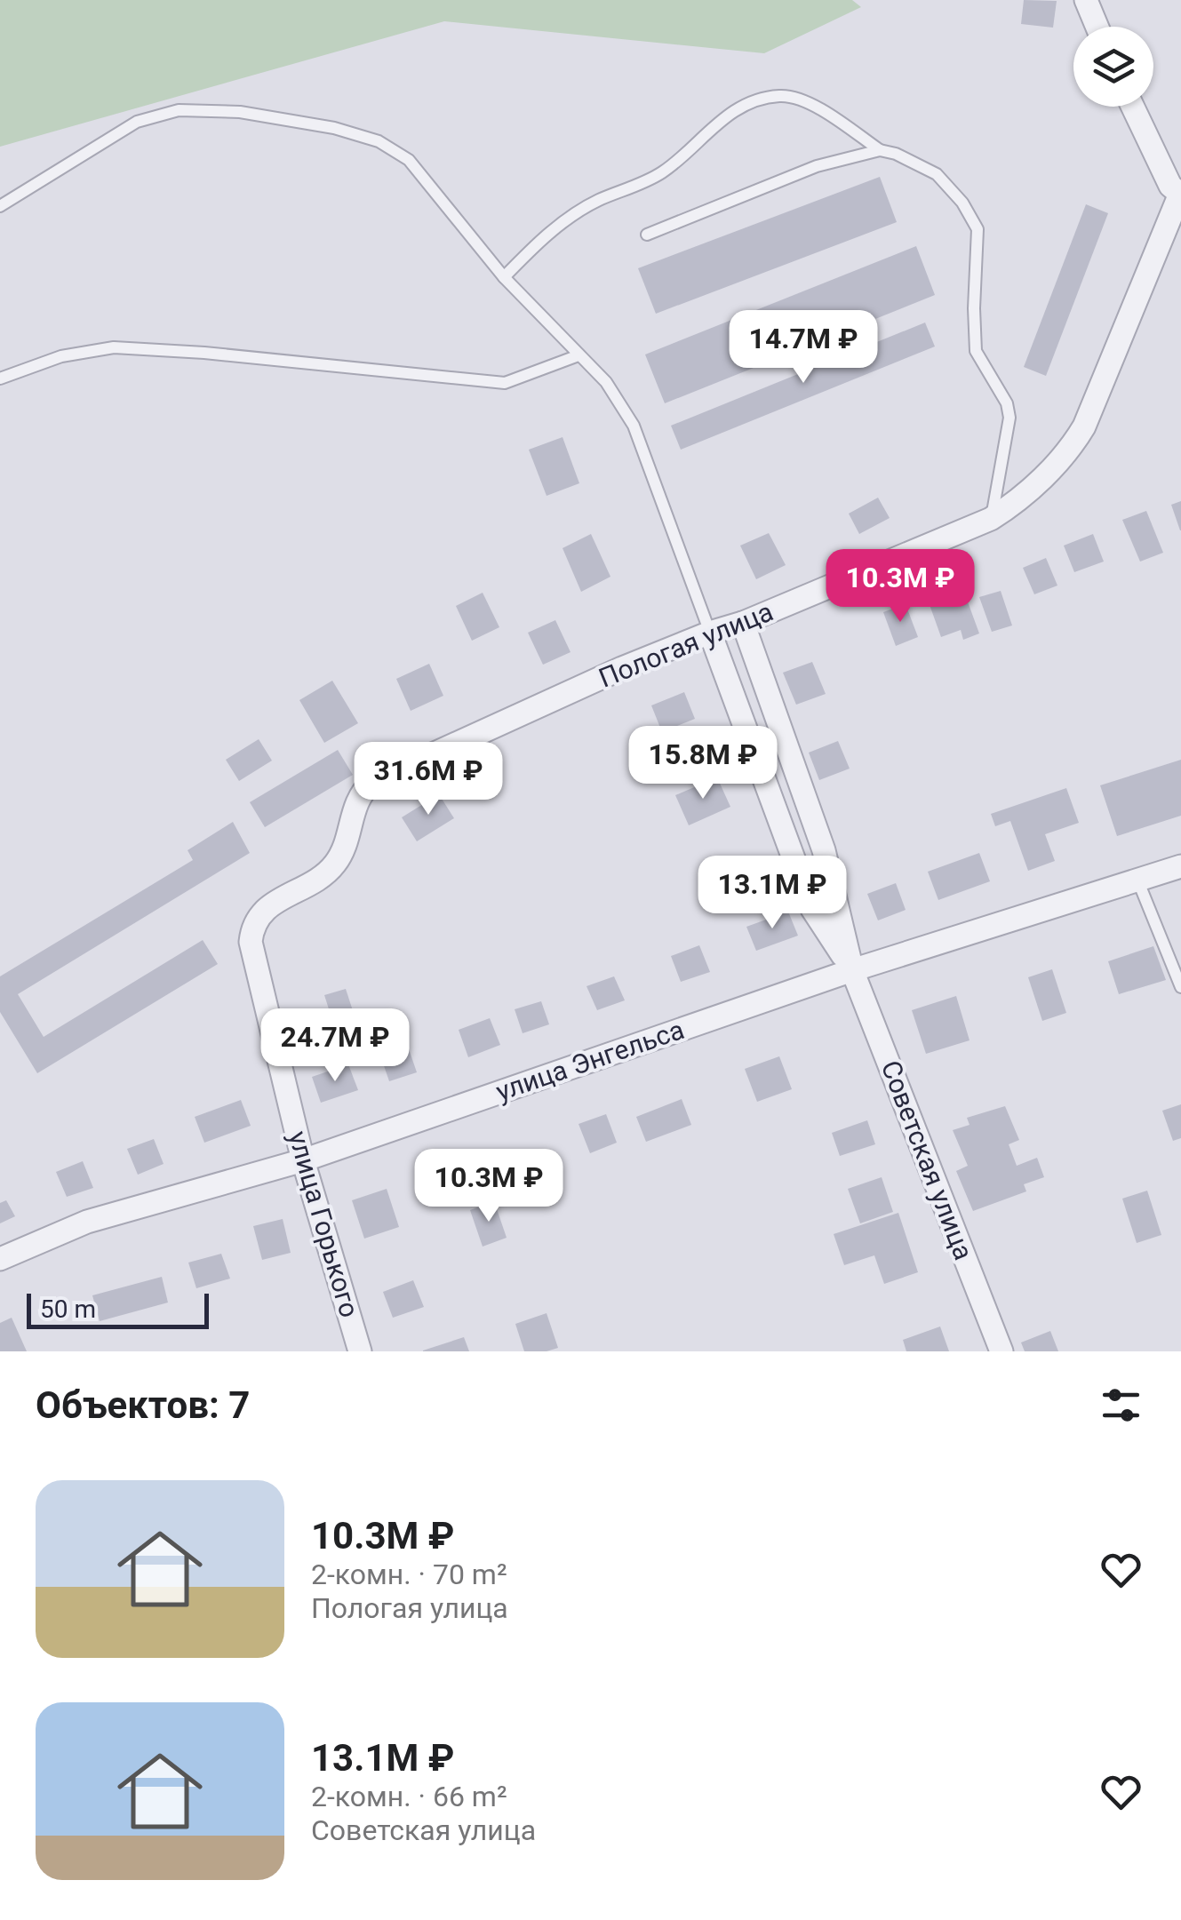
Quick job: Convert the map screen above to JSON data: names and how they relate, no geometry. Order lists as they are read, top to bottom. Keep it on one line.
{"streets":{"street":["Пологая улица","улица Энгельса","Советская улица","улица Горького"]},"crossings":[["Пологая улица","Советская улица"],["Пологая улица","улица Горького"],["улица Энгельса","Советская улица"],["улица Энгельса","улица Горького"]],"scale_bar":"50 m","page":{"price":["14.7M ₽","10.3M ₽","15.8M ₽","31.6M ₽","13.1M ₽","24.7M ₽","10.3M ₽"],"scale":"50 m","heading":"Объектов: 7","list":[{"name":"10.3M ₽","note":"2-комн. · 70 m² · Пологая улица"},{"name":"13.1M ₽","note":"2-комн. · 66 m² · Советская улица"}]}}
